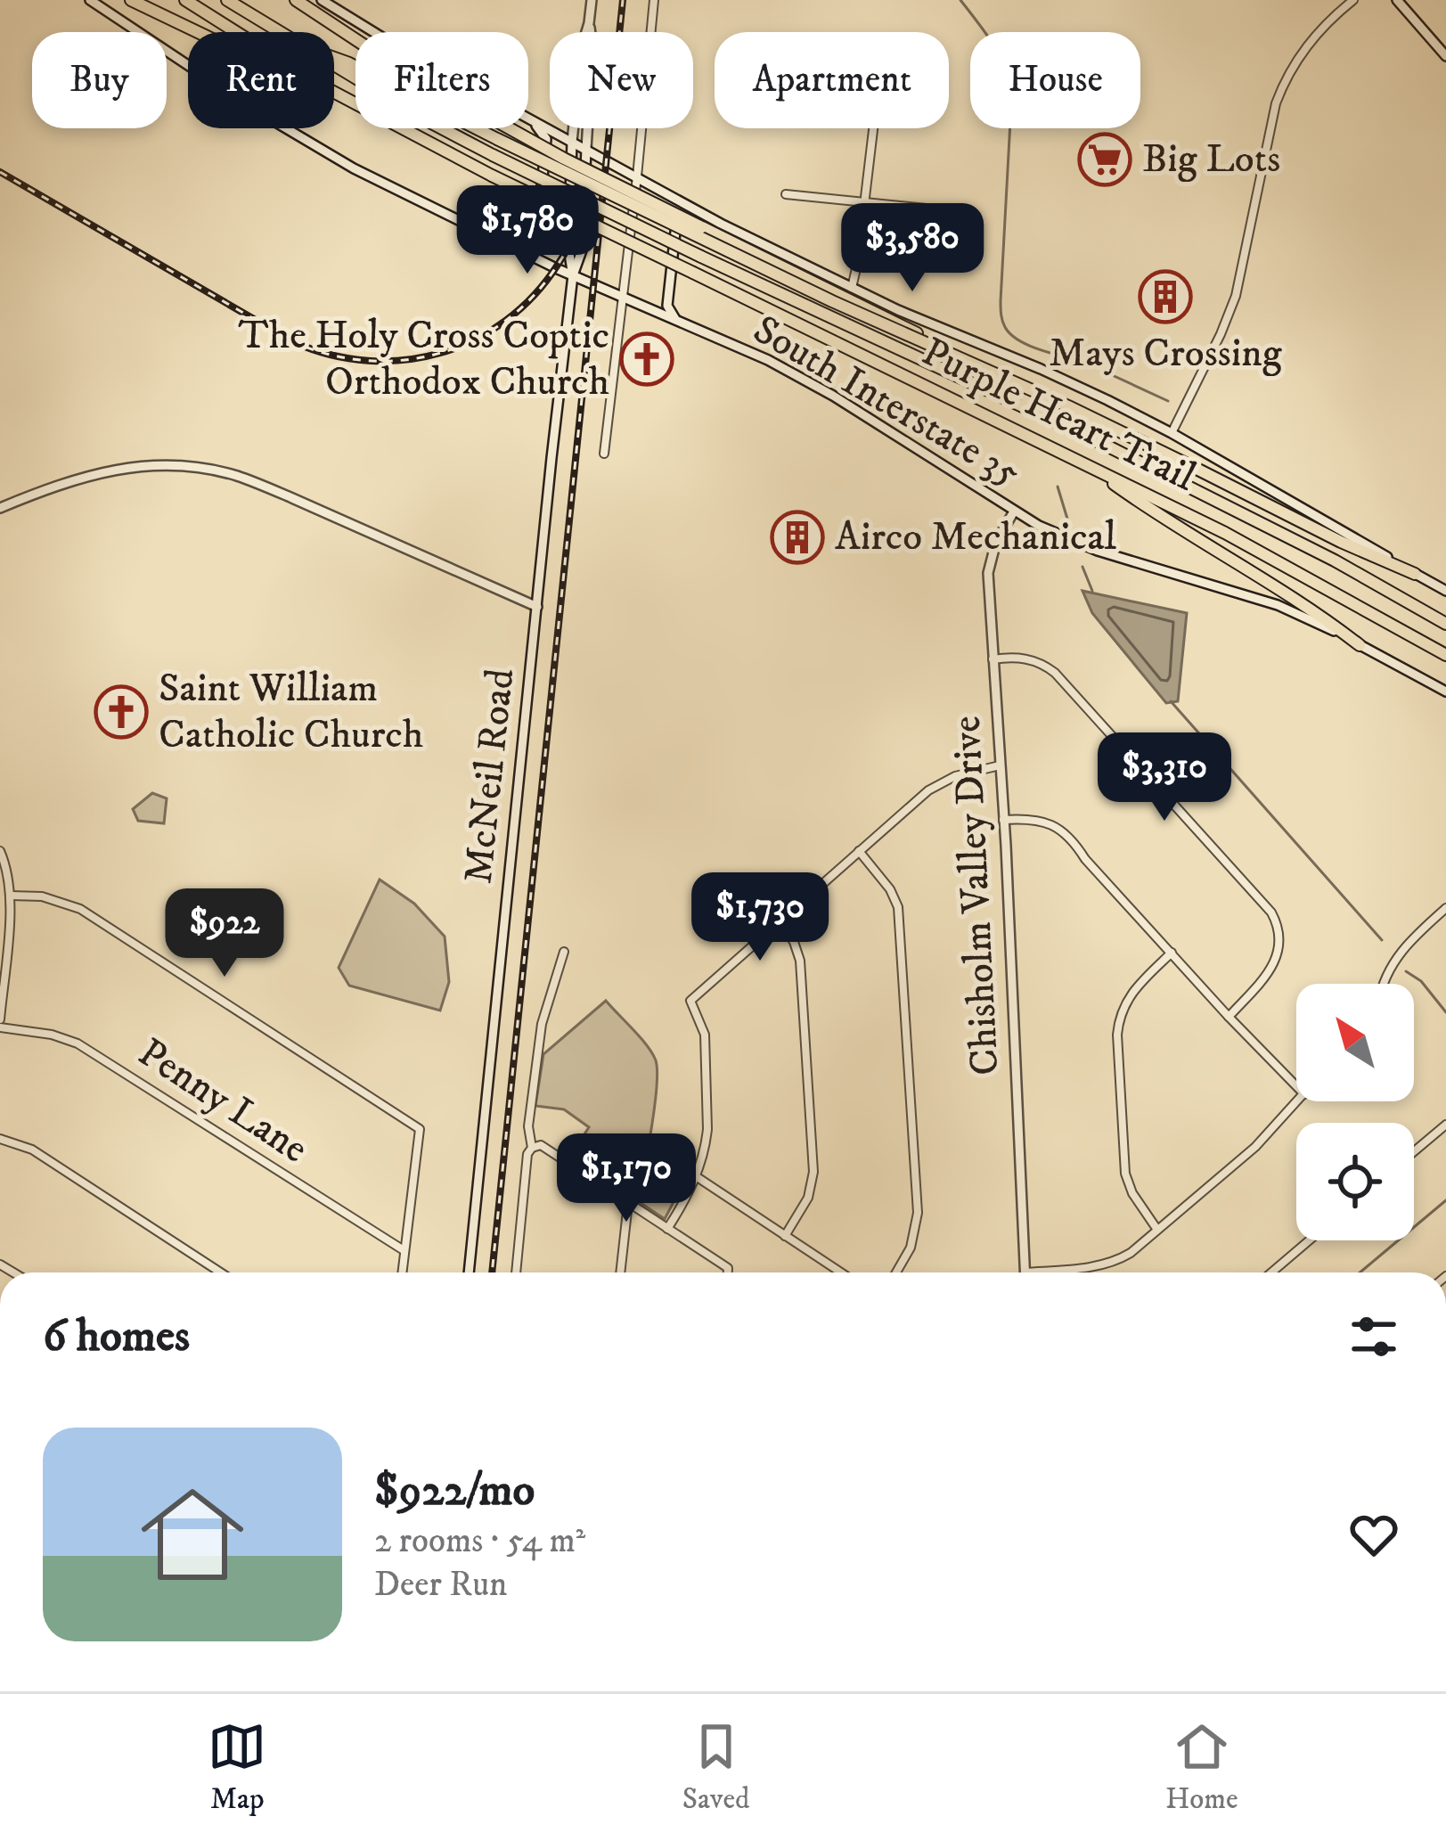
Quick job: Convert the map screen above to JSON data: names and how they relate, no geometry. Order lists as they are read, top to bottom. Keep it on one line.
{"streets":{"highway":["Purple Heart Trail"],"main road":["South Interstate 35","McNeil Road","Chisholm Valley Drive"],"street":["Penny Lane"]},"crossings":[["South Interstate 35","McNeil Road"],["South Interstate 35","Chisholm Valley Drive"]],"places":{"supermarket":["Big Lots"],"building":["Mays Crossing","Airco Mechanical"],"church":["The Holy Cross Coptic Orthodox Church","Saint William Catholic Church"]},"north":"top left","page":{"chip":["Buy","Rent","Filters","New","Apartment","House"],"price":["$1,780","$3,580","$3,310","$1,730","$922","$1,170"],"heading":"6 homes","list":[{"name":"$922/mo","note":"2 rooms · 54 m² · Deer Run"}],"tabs":["Map","Saved","Home"]}}
